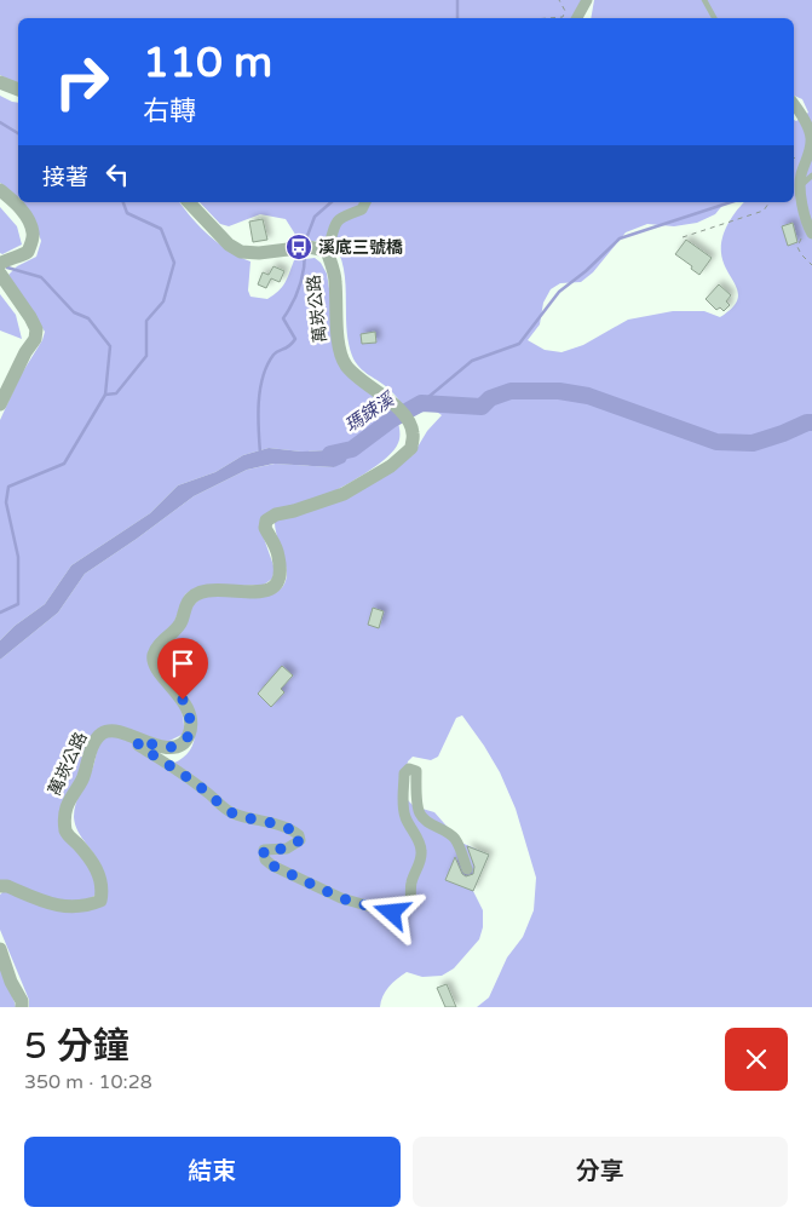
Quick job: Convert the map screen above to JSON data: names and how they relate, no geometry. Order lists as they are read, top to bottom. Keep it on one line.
{"streets":{"street":["萬崁公路"]},"water":["瑪鋉溪"],"places":{"bus stop":["溪底三號橋"]},"page":{"turn":["110 m","右轉"],"then":"接著","heading":["5 分鐘","350 m · 10:28"],"buttons":["結束","分享"]}}
